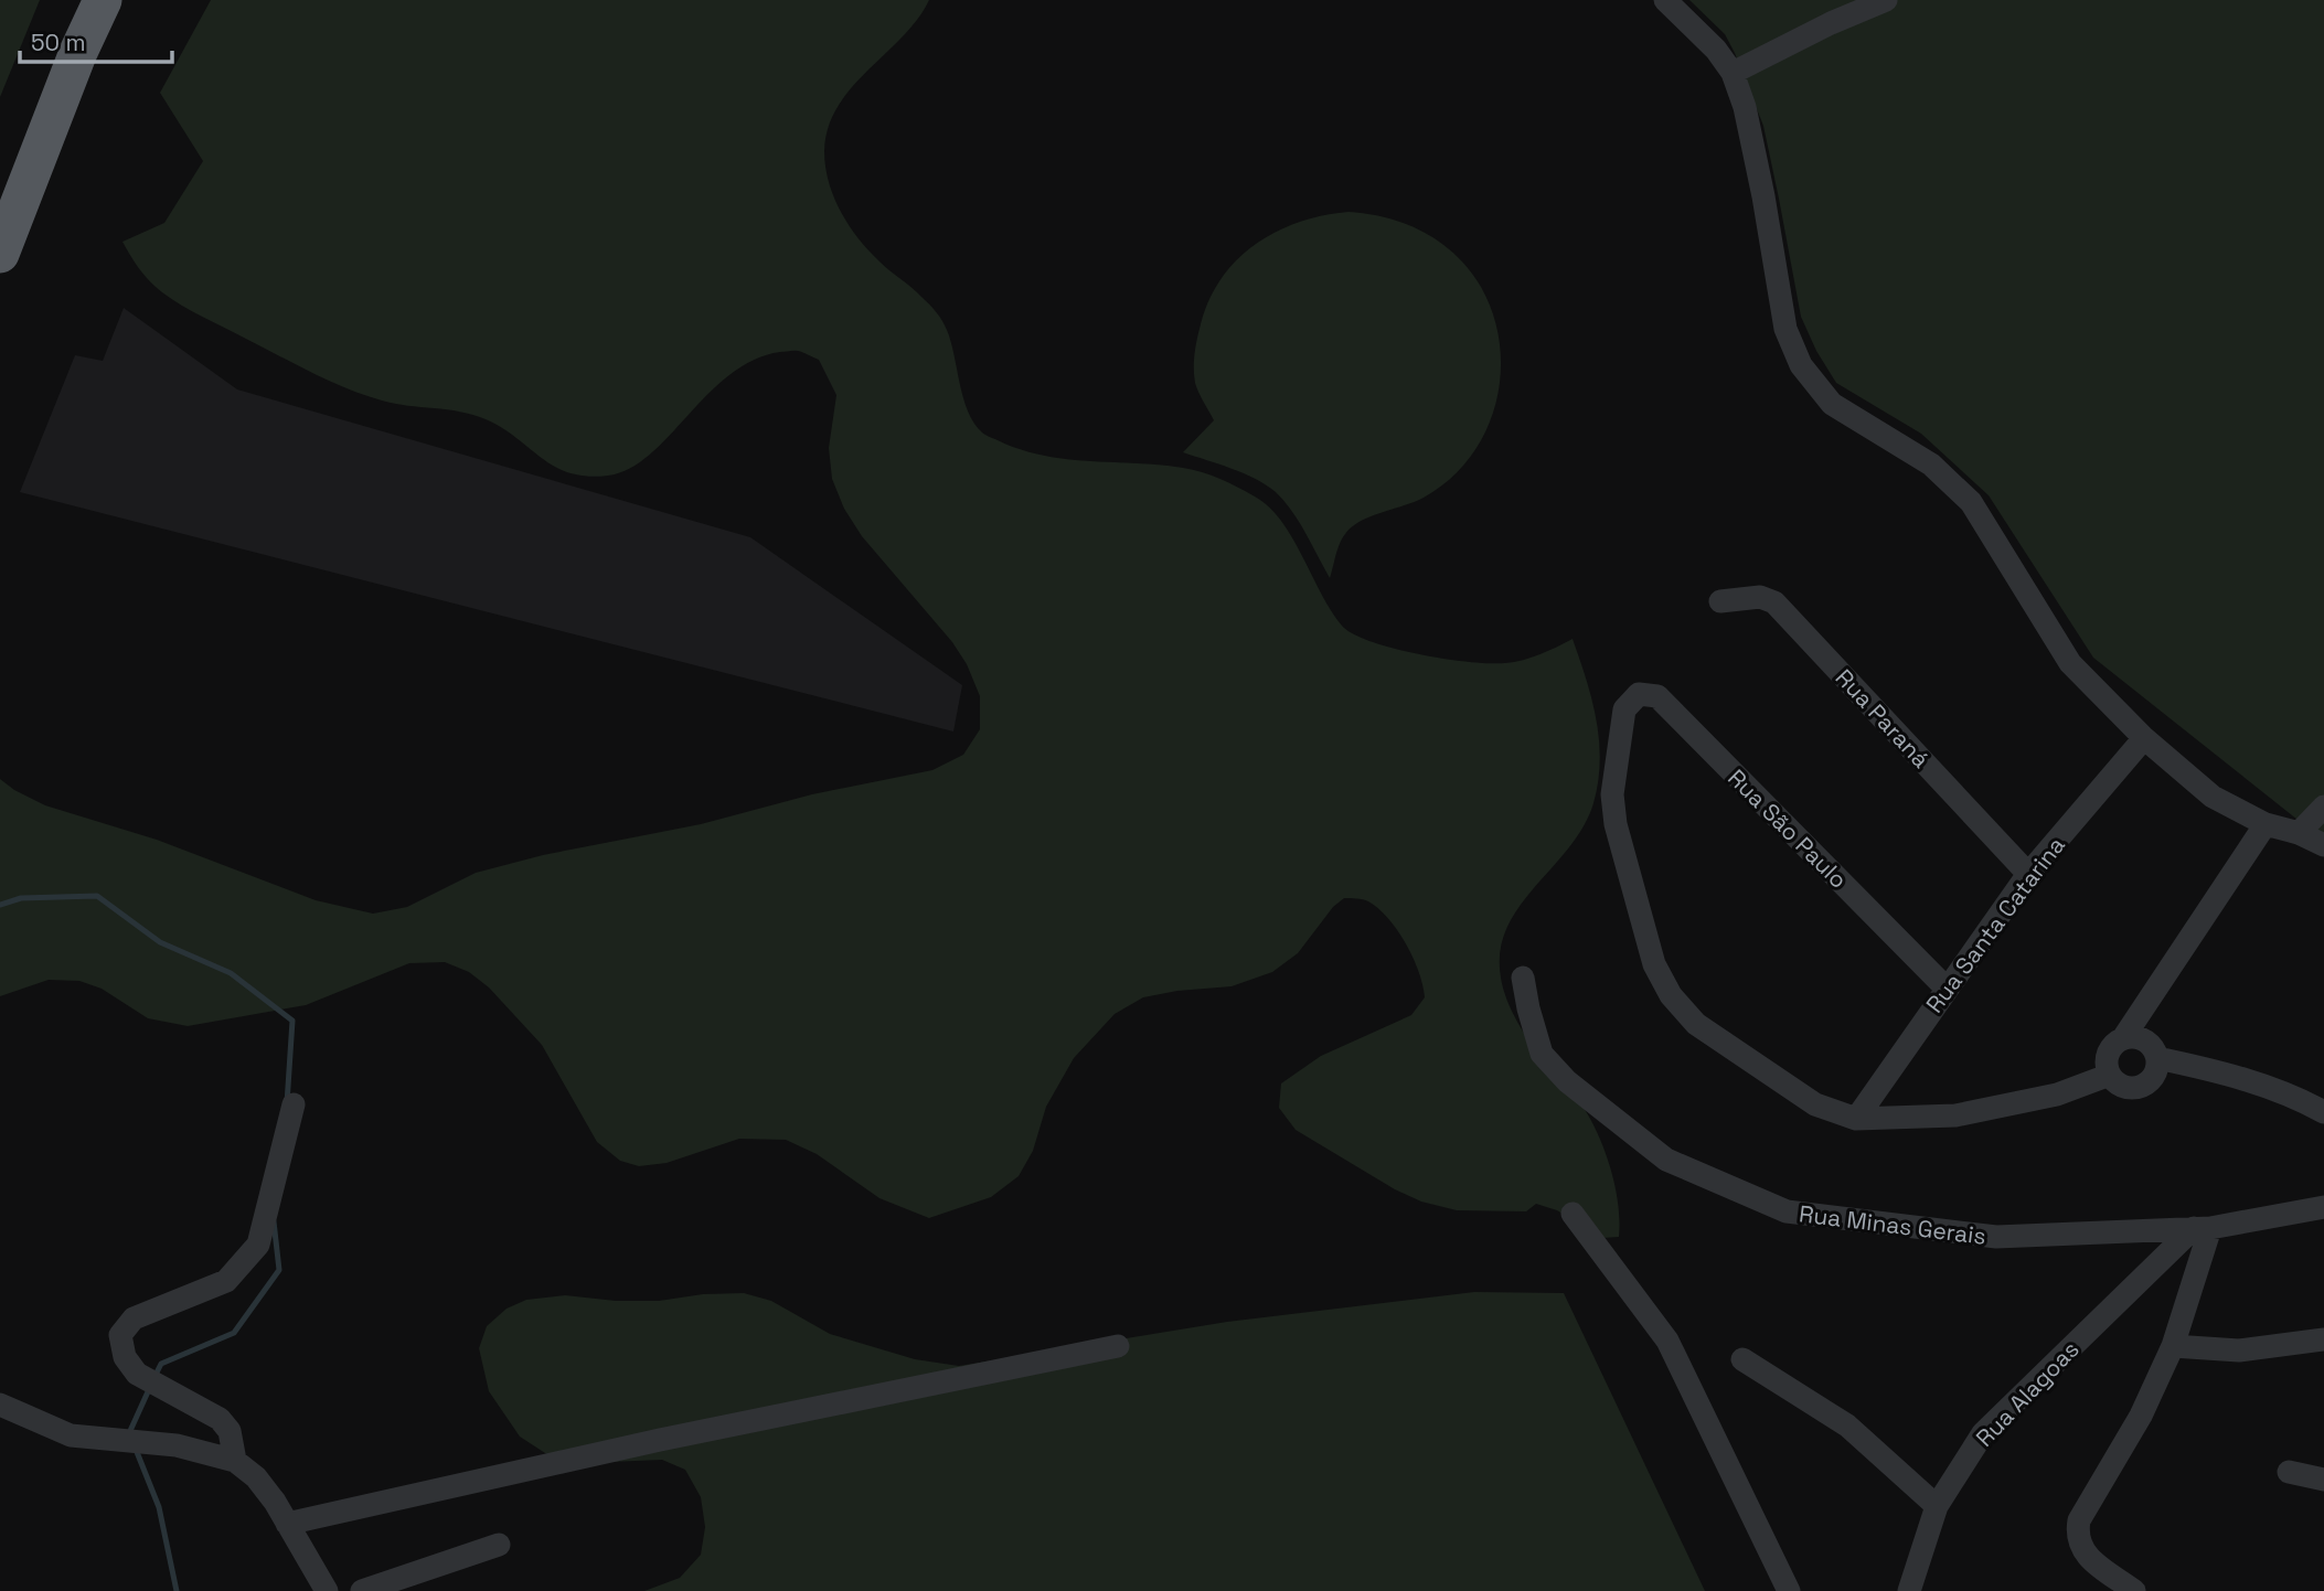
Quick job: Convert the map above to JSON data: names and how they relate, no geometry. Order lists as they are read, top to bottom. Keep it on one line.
{"streets":{"street":["Rua Paraná","Rua São Paulo","Rua Santa Catarina","Rua Minas Gerais","Rua Alagoas"]},"crossings":[["Rua Paraná","Rua Santa Catarina"],["Rua São Paulo","Rua Santa Catarina"],["Rua Minas Gerais","Rua Alagoas"]],"scale_bar":"50 m"}
